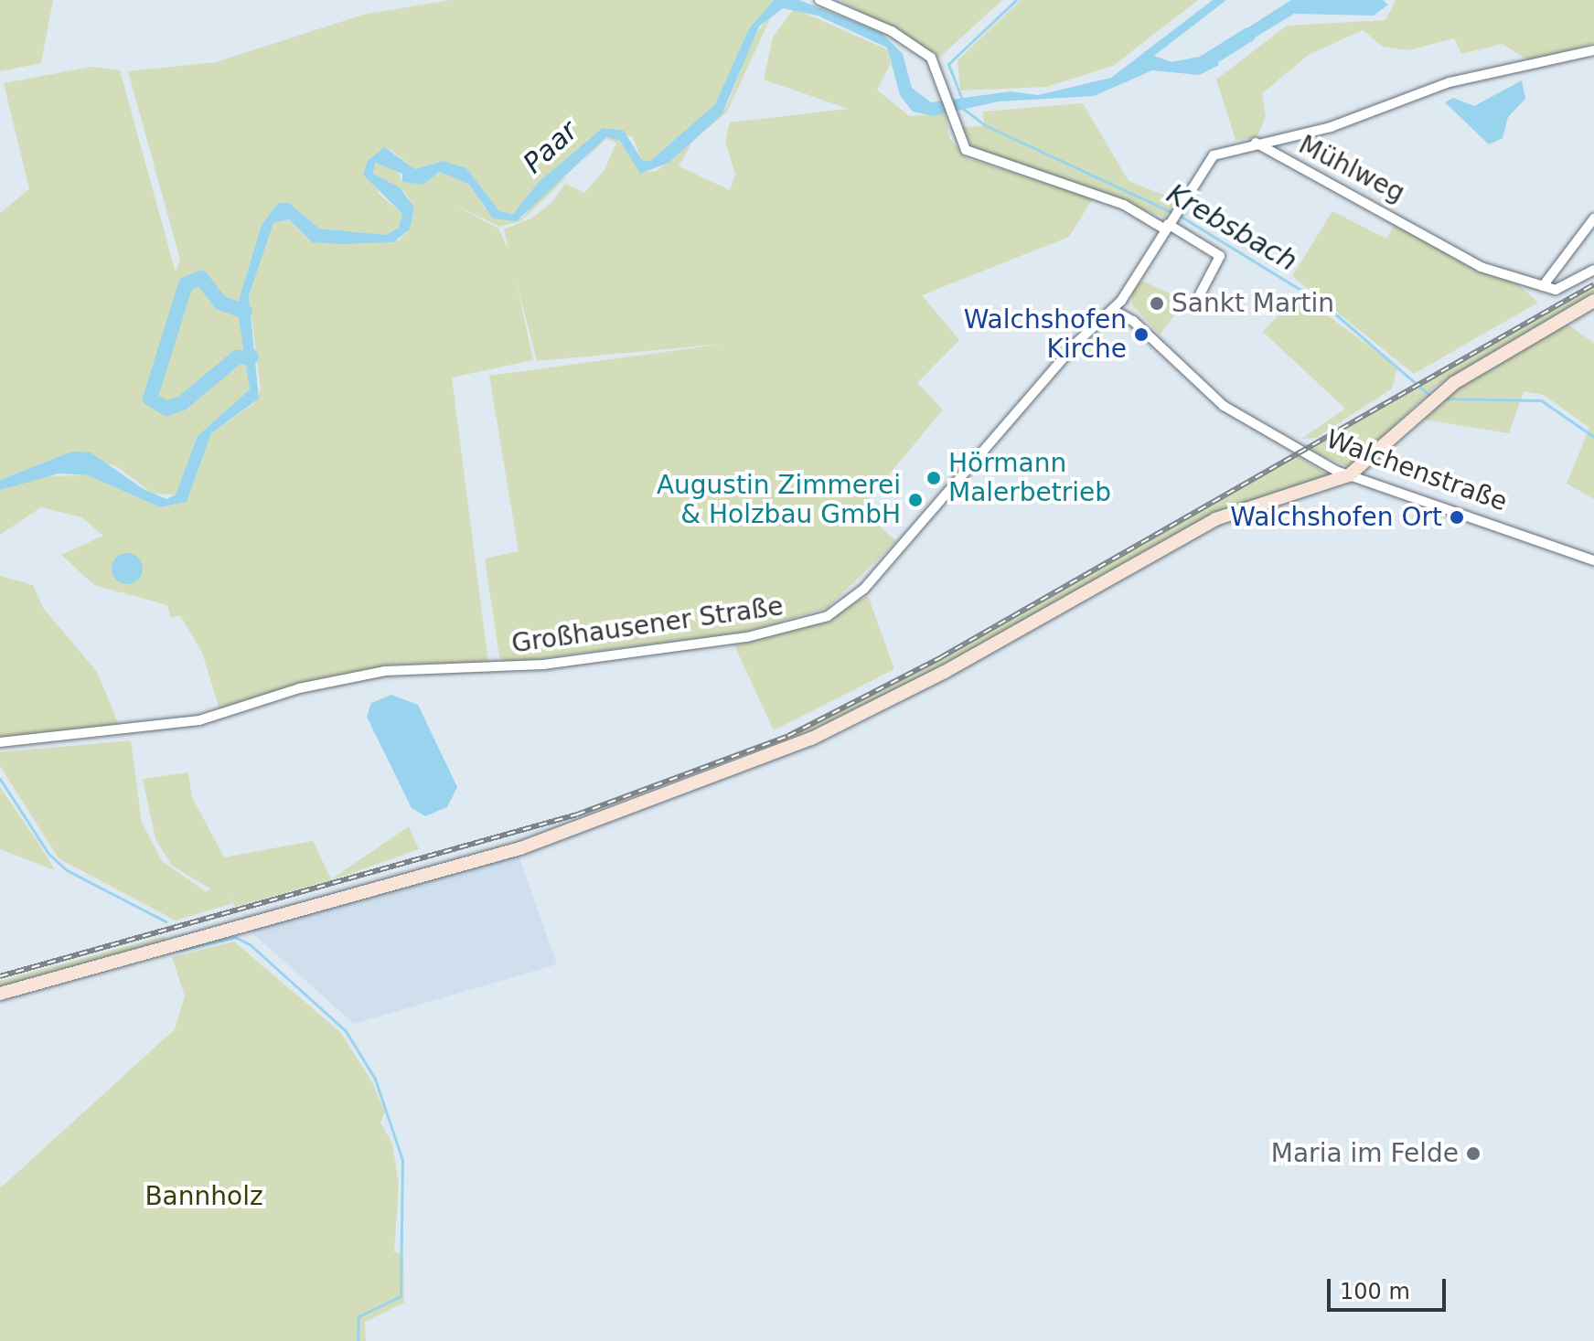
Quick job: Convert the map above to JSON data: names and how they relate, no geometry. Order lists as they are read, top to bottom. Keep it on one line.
{"streets":{"street":["Mühlweg","Walchenstraße","Großhausener Straße"]},"crossings":[["Walchenstraße","Großhausener Straße"]],"water":["Paar","Krebsbach"],"parks":["Bannholz"],"places":["Sankt Martin","Walchshofen Kirche","Hörmann Malerbetrieb","Augustin Zimmerei & Holzbau GmbH","Walchshofen Ort","Maria im Felde"],"scale_bar":"100 m"}
